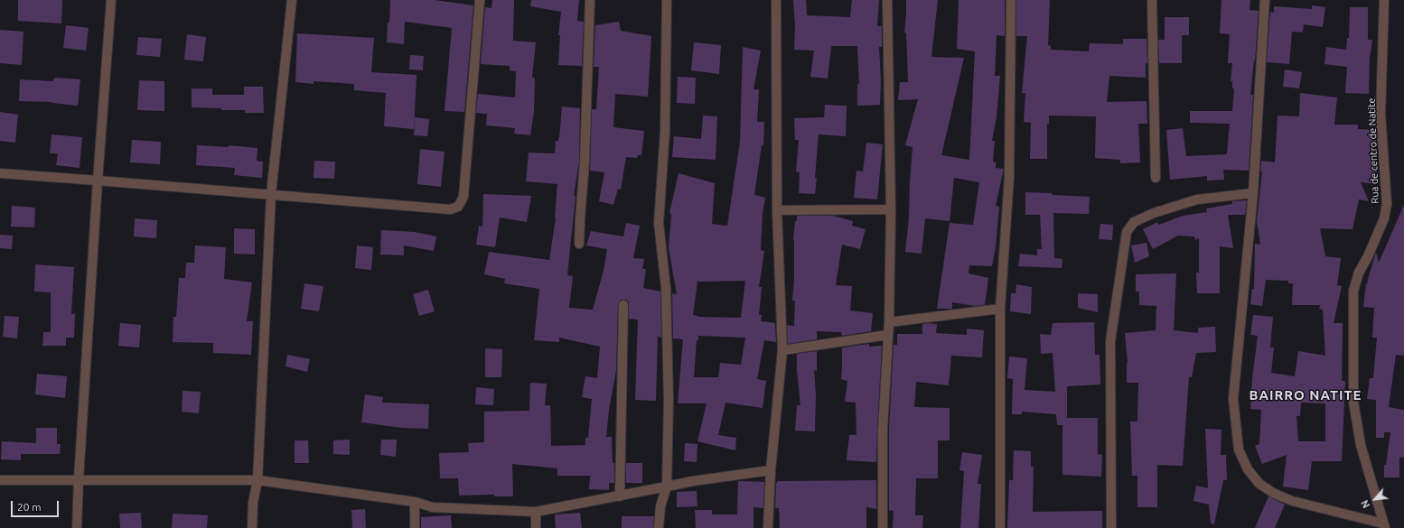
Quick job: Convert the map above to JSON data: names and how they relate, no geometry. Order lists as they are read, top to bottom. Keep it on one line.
{"streets":{"street":["Rua de centro de Natite"]},"districts":["BAIRRO NATITE"],"scale_bar":"20 m","north":"bottom left"}
